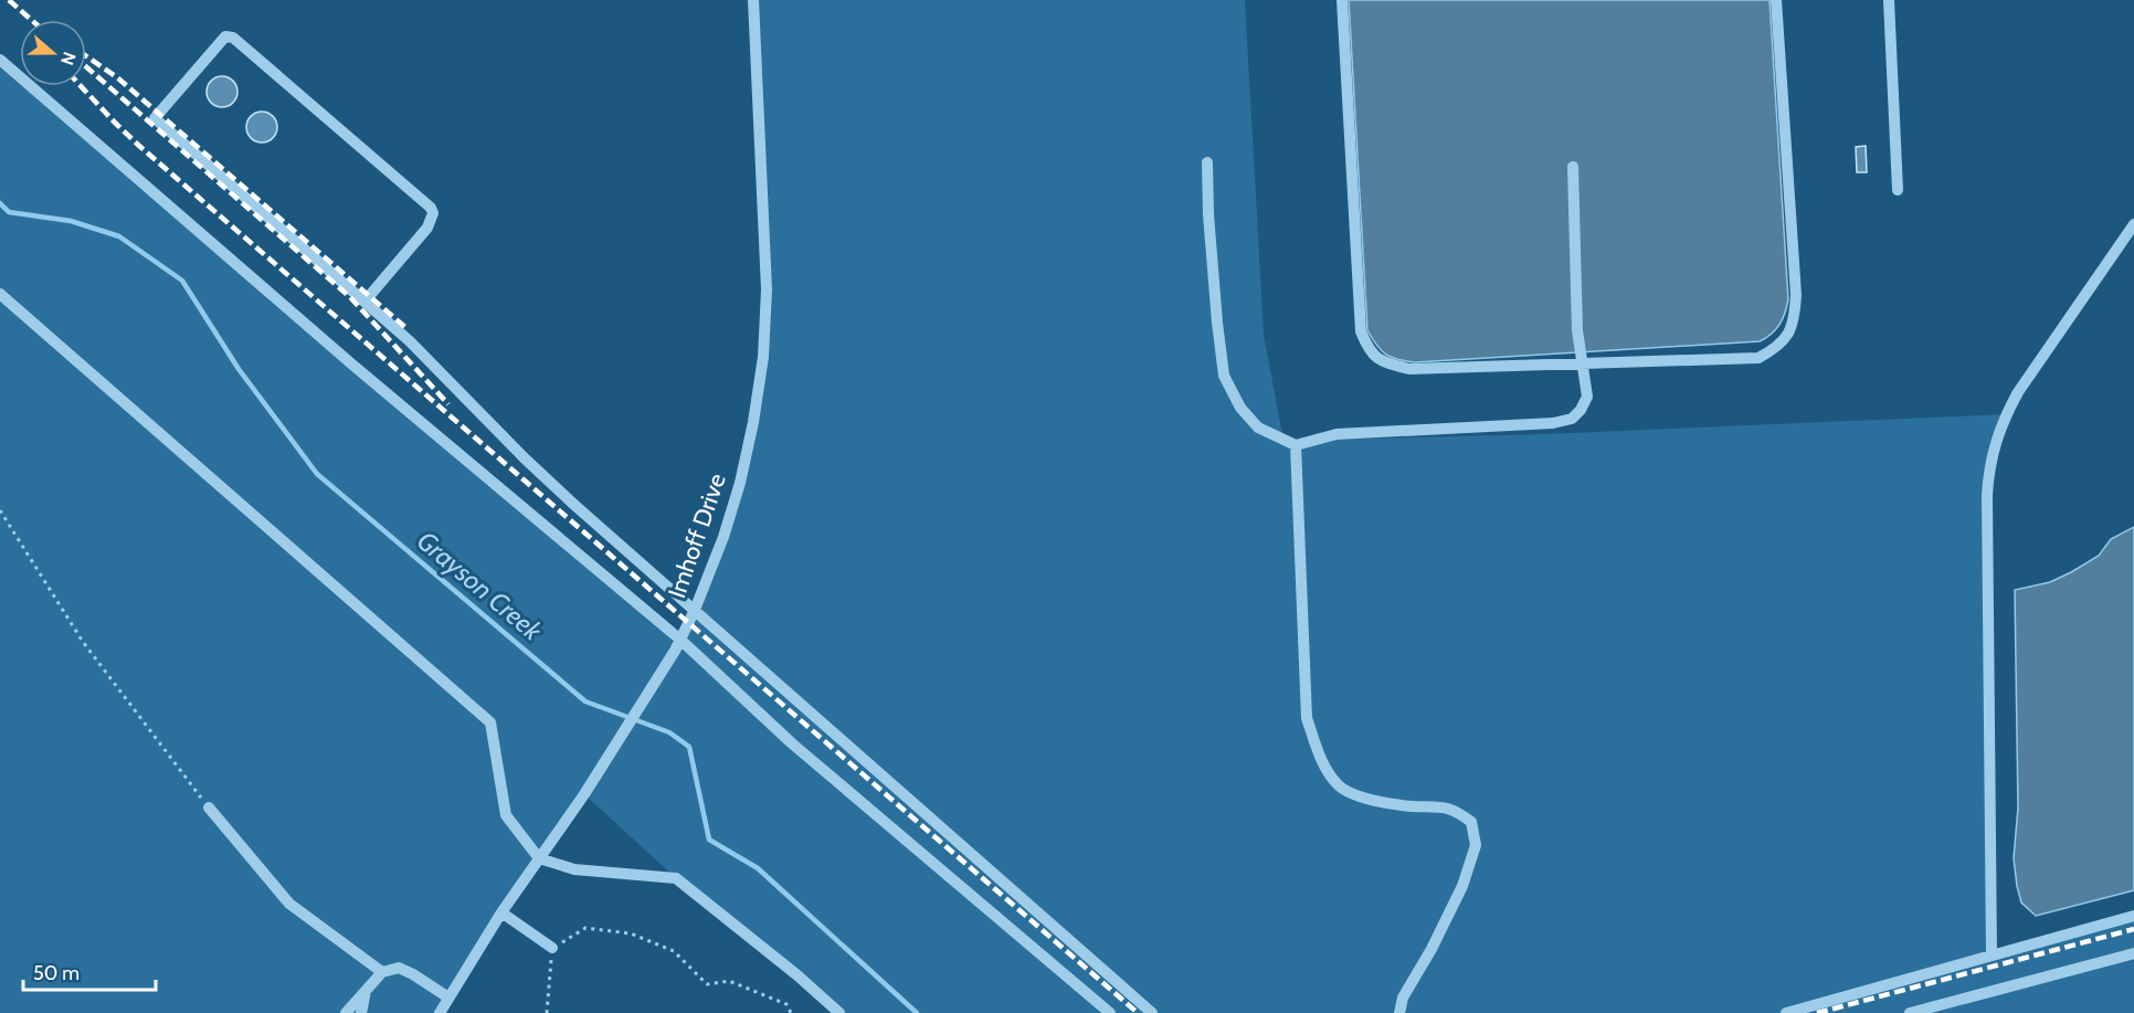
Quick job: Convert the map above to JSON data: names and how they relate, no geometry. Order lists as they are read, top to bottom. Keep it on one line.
{"streets":{"street":["Imhoff Drive"]},"water":["Grayson Creek"],"scale_bar":"50 m","north":"right"}
